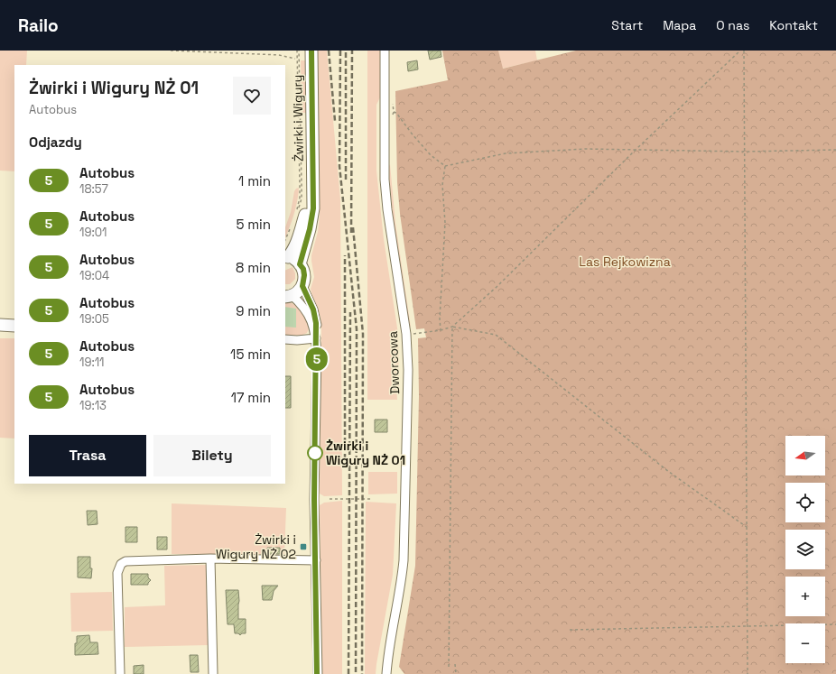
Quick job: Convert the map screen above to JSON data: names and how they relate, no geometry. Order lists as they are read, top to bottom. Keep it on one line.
{"streets":{"main road":["Żwirki i Wigury"],"street":["Dworcowa"]},"parks":["Las Rejkowizna"],"places":{"other":["Żwirki i Wigury NŻ 01"],"transit":["Żwirki i Wigury NŻ 02"]},"lines":["bus line 5"],"north":"left","page":{"header":"Railo","nav":["Start","Mapa","O nas","Kontakt"],"on_map":"5","heading":[["Żwirki i Wigury NŻ 01","Autobus"],"Odjazdy"],"list":[{"mark":"5","name":"Autobus","note":"18:57","value":"1 min"},{"mark":"5","name":"Autobus","note":"19:01","value":"5 min"},{"mark":"5","name":"Autobus","note":"19:04","value":"8 min"},{"mark":"5","name":"Autobus","note":"19:05","value":"9 min"},{"mark":"5","name":"Autobus","note":"19:11","value":"15 min"},{"mark":"5","name":"Autobus","note":"19:13","value":"17 min"}],"buttons":["Trasa","Bilety"],"map_buttons":["+","−"]}}
